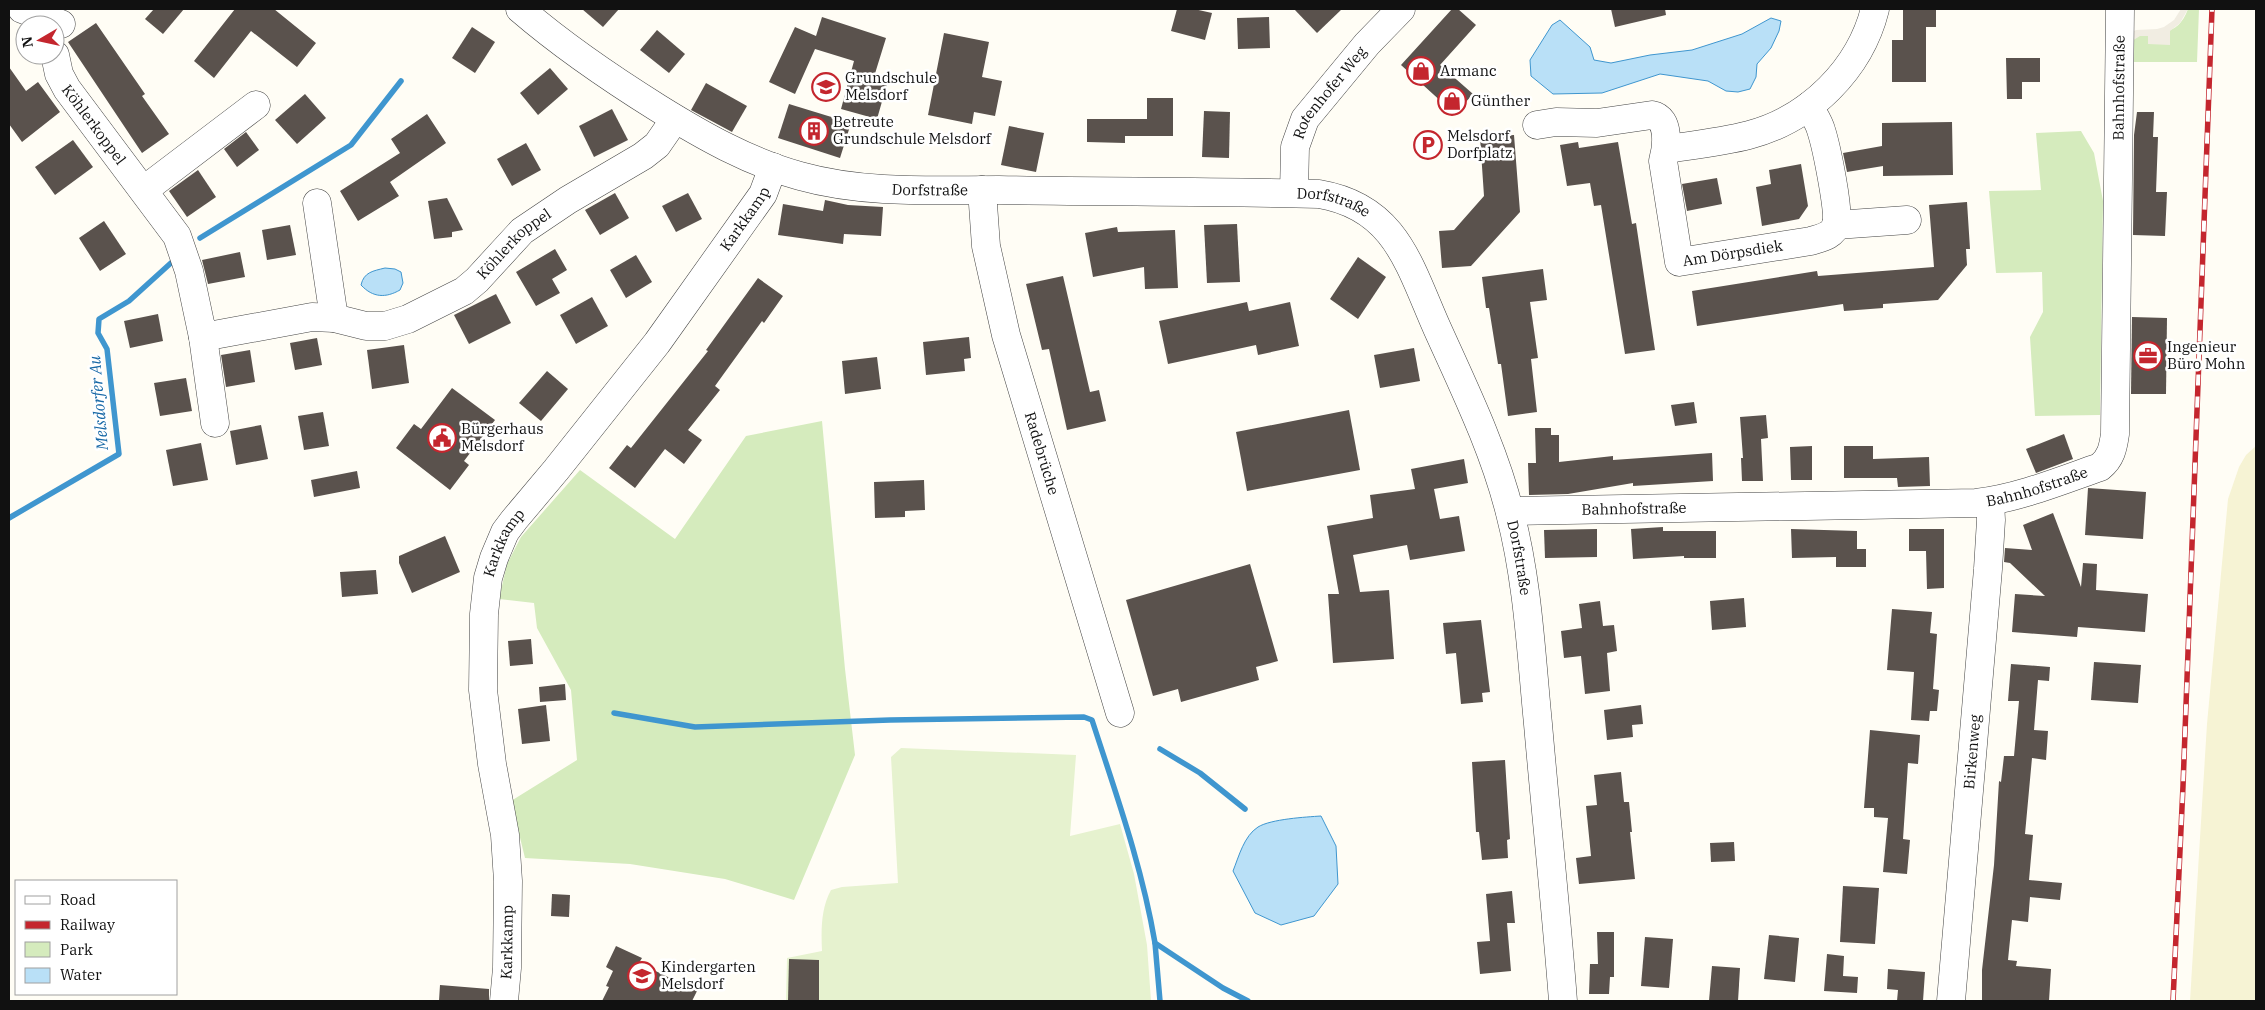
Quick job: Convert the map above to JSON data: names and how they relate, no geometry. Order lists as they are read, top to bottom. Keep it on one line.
{"streets":{"street":["Bahnhofstraße","Rotenhofer Weg","Köhlerkoppel","Dorfstraße","Karkkamp","Am Dörpsdiek","Radebrüche","Birkenweg"]},"crossings":[["Bahnhofstraße","Dorfstraße"],["Bahnhofstraße","Birkenweg"],["Rotenhofer Weg","Dorfstraße"],["Köhlerkoppel","Dorfstraße"],["Dorfstraße","Karkkamp"],["Dorfstraße","Radebrüche"]],"water":["Melsdorfer Au"],"places":{"shop":["Armanc","Günther"],"school or university":["Grundschule Melsdorf","Kindergarten Melsdorf"],"building":["Betreute Grundschule Melsdorf"],"parking":["Melsdorf Dorfplatz"],"office":["Ingenieur Büro Mohn"],"public building":["Bürgerhaus Melsdorf"]},"legend":["Road","Railway","Park","Water"],"north":"left"}
